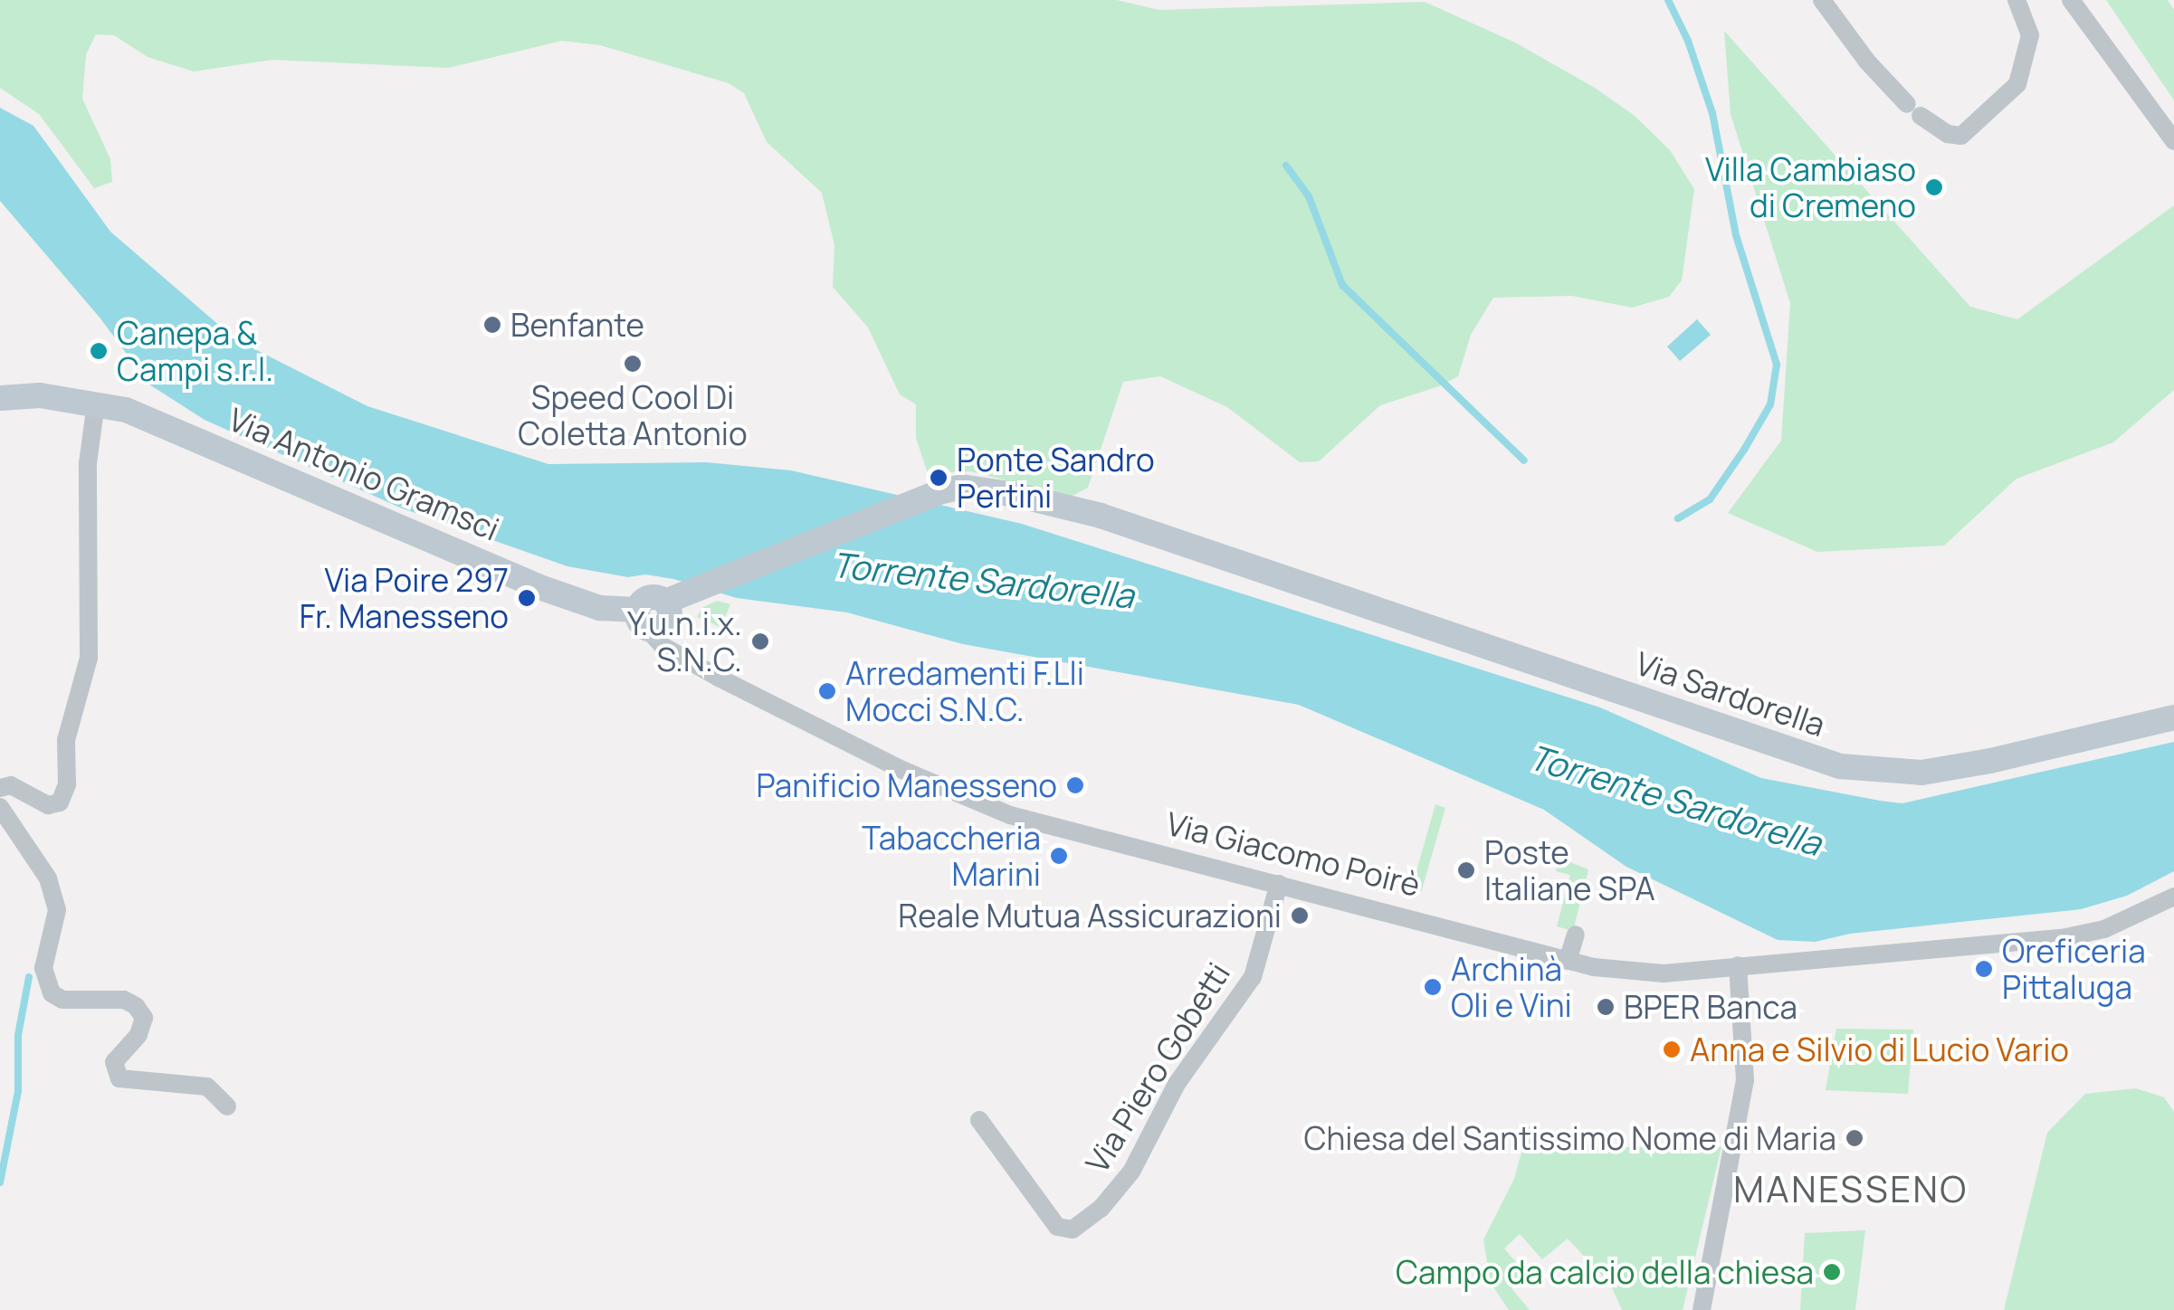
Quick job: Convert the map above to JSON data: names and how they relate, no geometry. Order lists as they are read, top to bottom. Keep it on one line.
{"streets":{"main road":["Via Antonio Gramsci","Via Sardorella"],"street":["Via Giacomo Poirè","Via Piero Gobetti"]},"crossings":[["Via Antonio Gramsci","Via Sardorella"],["Via Antonio Gramsci","Via Giacomo Poirè"],["Via Sardorella","Via Giacomo Poirè"],["Via Giacomo Poirè","Via Piero Gobetti"]],"districts":["MANESSENO"],"water":["Torrente Sardorella"],"places":["Villa Cambiaso di Cremeno","Benfante","Canepa & Campi s.r.l.","Speed Cool Di Coletta Antonio","Ponte Sandro Pertini","Via Poire 297 Fr. Manesseno","Y.u.n.i.x. S.N.C.","Arredamenti F.Lli Mocci S.N.C.","Panificio Manesseno","Tabaccheria Marini","Poste Italiane SPA","Reale Mutua Assicurazioni","Oreficeria Pittaluga","Archinà Oli e Vini","BPER Banca","Anna e Silvio di Lucio Vario","Chiesa del Santissimo Nome di Maria","Campo da calcio della chiesa"]}
